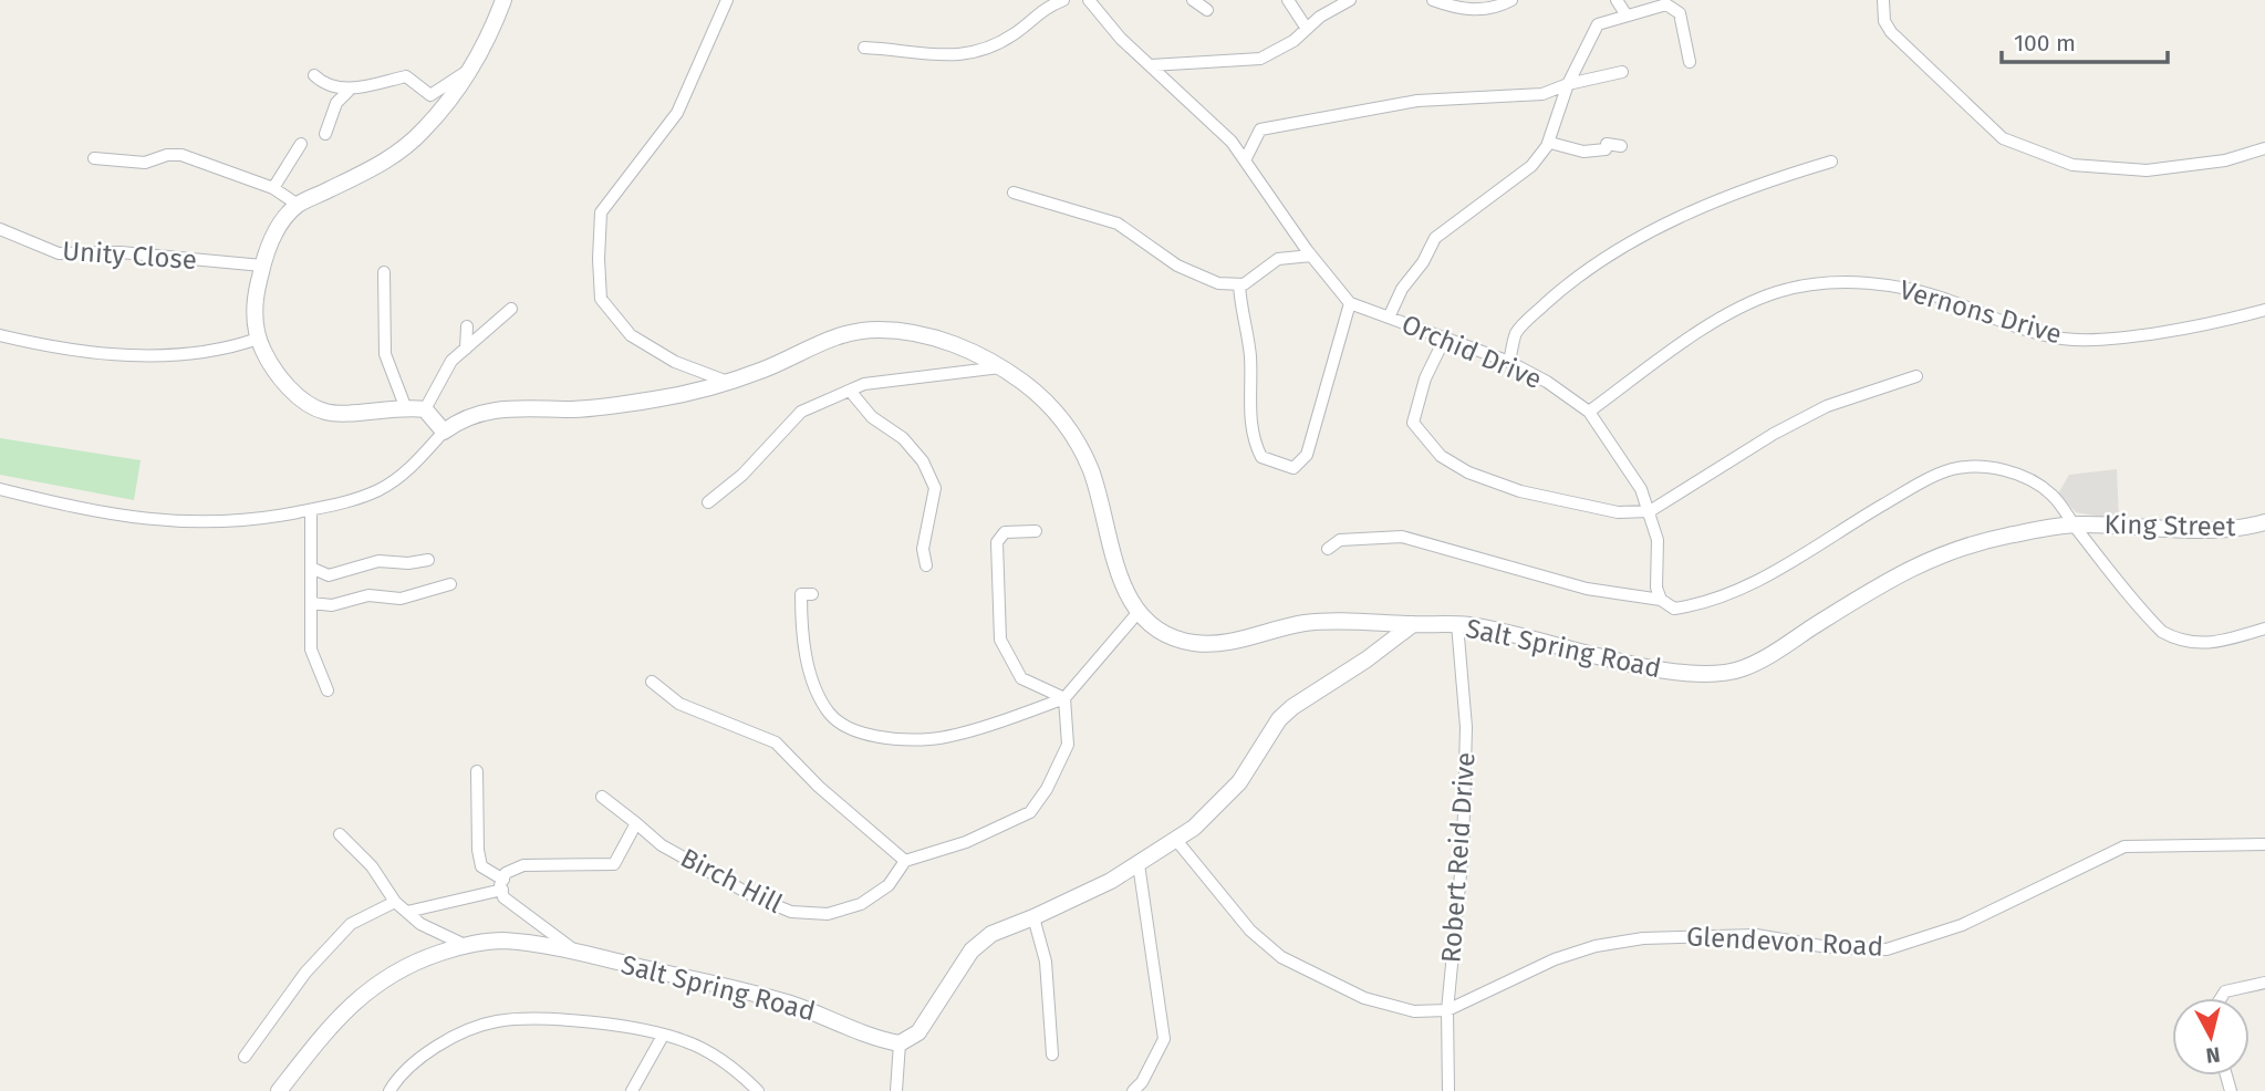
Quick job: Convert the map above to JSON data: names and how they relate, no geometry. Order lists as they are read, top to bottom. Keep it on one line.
{"streets":{"street":["Unity Close","Vernons Drive","Orchid Drive","King Street","Salt Spring Road","Robert Reid Drive","Birch Hill","Glendevon Road"]},"crossings":[["Vernons Drive","Orchid Drive"],["King Street","Salt Spring Road"],["Salt Spring Road","Robert Reid Drive"],["Robert Reid Drive","Glendevon Road"]],"scale_bar":"100 m","north":"bottom"}
